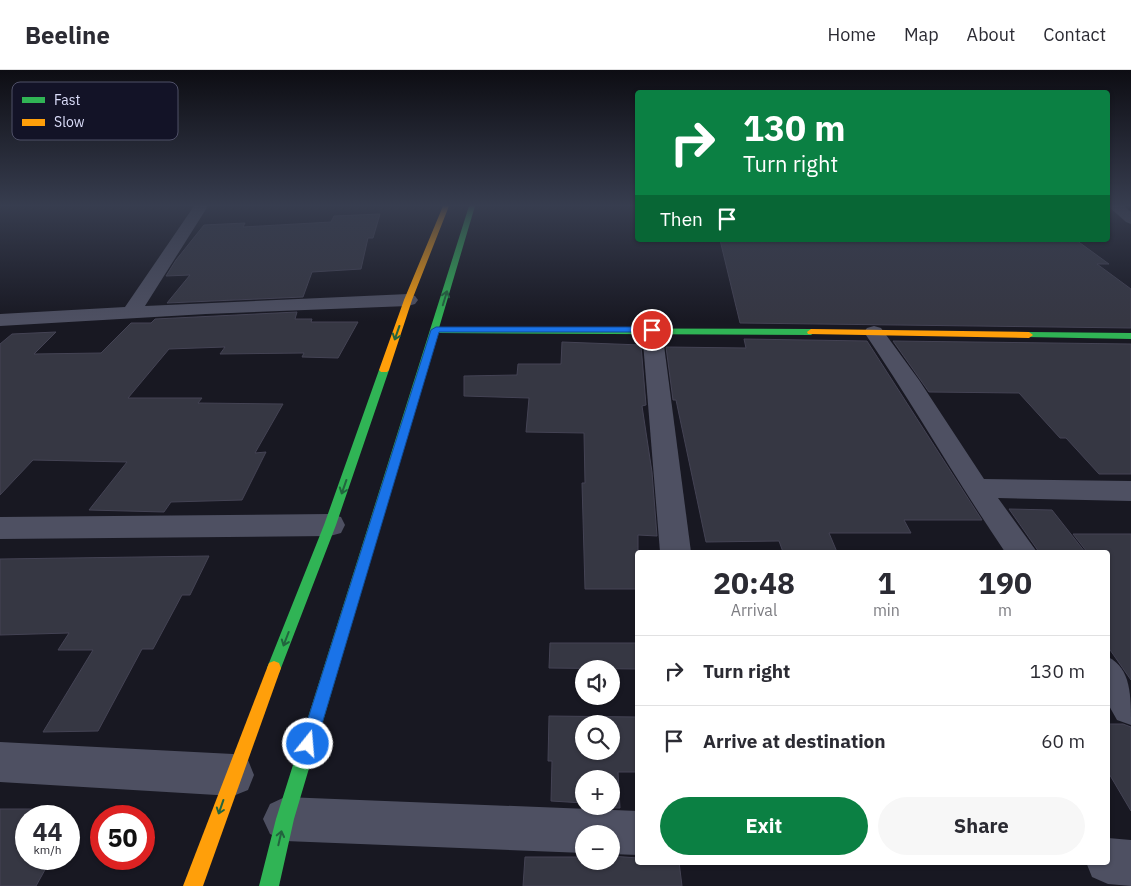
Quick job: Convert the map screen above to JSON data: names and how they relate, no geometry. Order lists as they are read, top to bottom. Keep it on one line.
{"legend":["Fast","Slow"],"page":{"header":"Beeline","nav":["Home","Map","About","Contact"],"turn":["130 m","Turn right"],"then":"Then","eta":["20:48","Arrival","1","min","190","m"],"list":[{"name":"Turn right","value":"130 m"},{"name":"Arrive at destination","value":"60 m"}],"map_buttons":["+","−"],"buttons":["Exit","Share"],"speed":"44 km/h","limit":"50"}}
